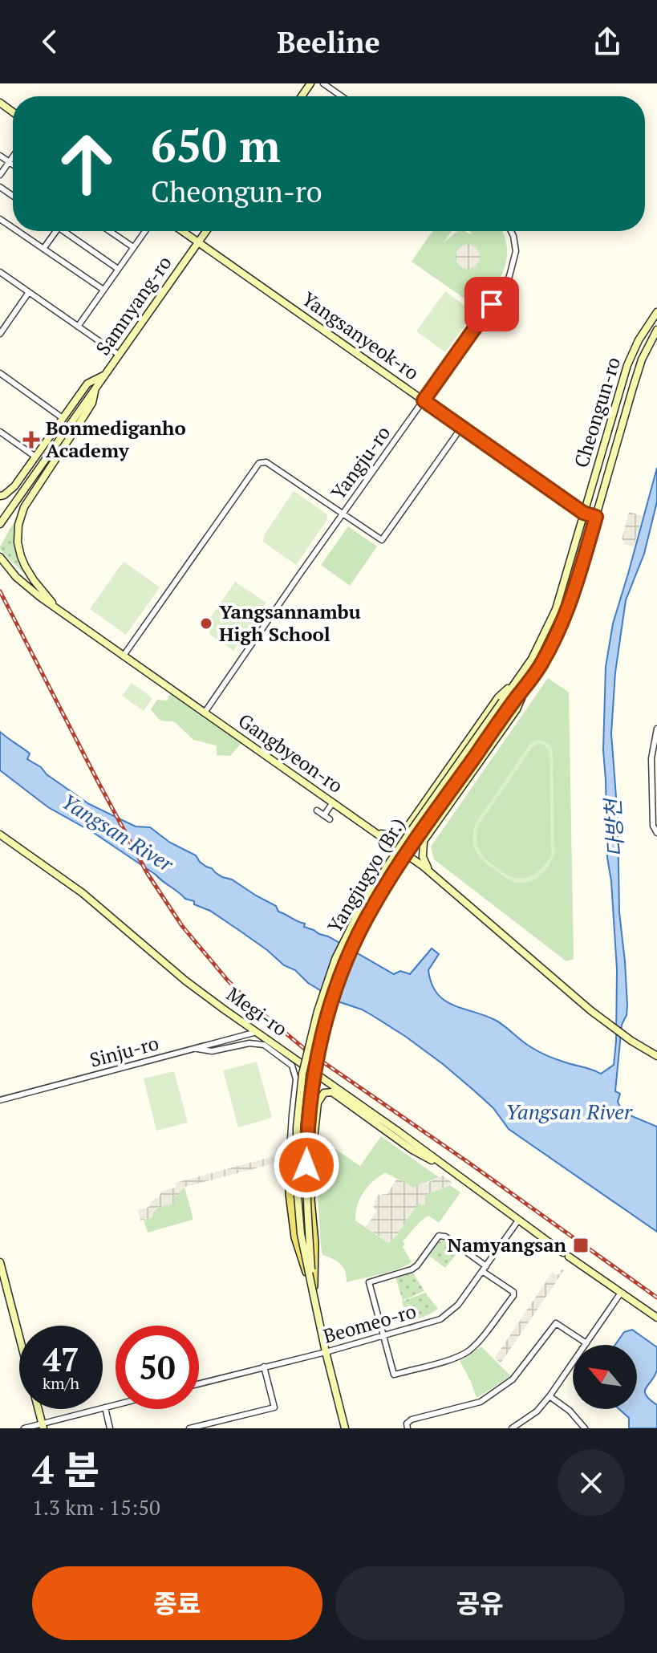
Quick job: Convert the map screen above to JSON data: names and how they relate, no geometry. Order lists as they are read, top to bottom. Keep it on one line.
{"streets":{"street":["Samnyang-ro","Yangsanyeok-ro","Cheongun-ro","Yangju-ro","Gangbyeon-ro","Yangjugyo (Br.)","Megi-ro","Sinju-ro","Beomeo-ro"]},"crossings":[["Samnyang-ro","Yangsanyeok-ro"],["Yangsanyeok-ro","Cheongun-ro"],["Yangsanyeok-ro","Yangju-ro"],["Cheongun-ro","Yangjugyo (Br.)"],["Yangju-ro","Gangbyeon-ro"],["Megi-ro","Sinju-ro"],["Megi-ro","Beomeo-ro"]],"water":["다방천","Yangsan River"],"places":{"health":["Bonmediganho Academy"],"other":["Yangsannambu High School"],"transit":["Namyangsan"]},"north":"top left","page":{"header":"Beeline","turn":["650 m","Cheongun-ro"],"speed":"47 km/h","limit":"50","heading":["4 분","1.3 km · 15:50"],"buttons":["종료","공유"]}}
